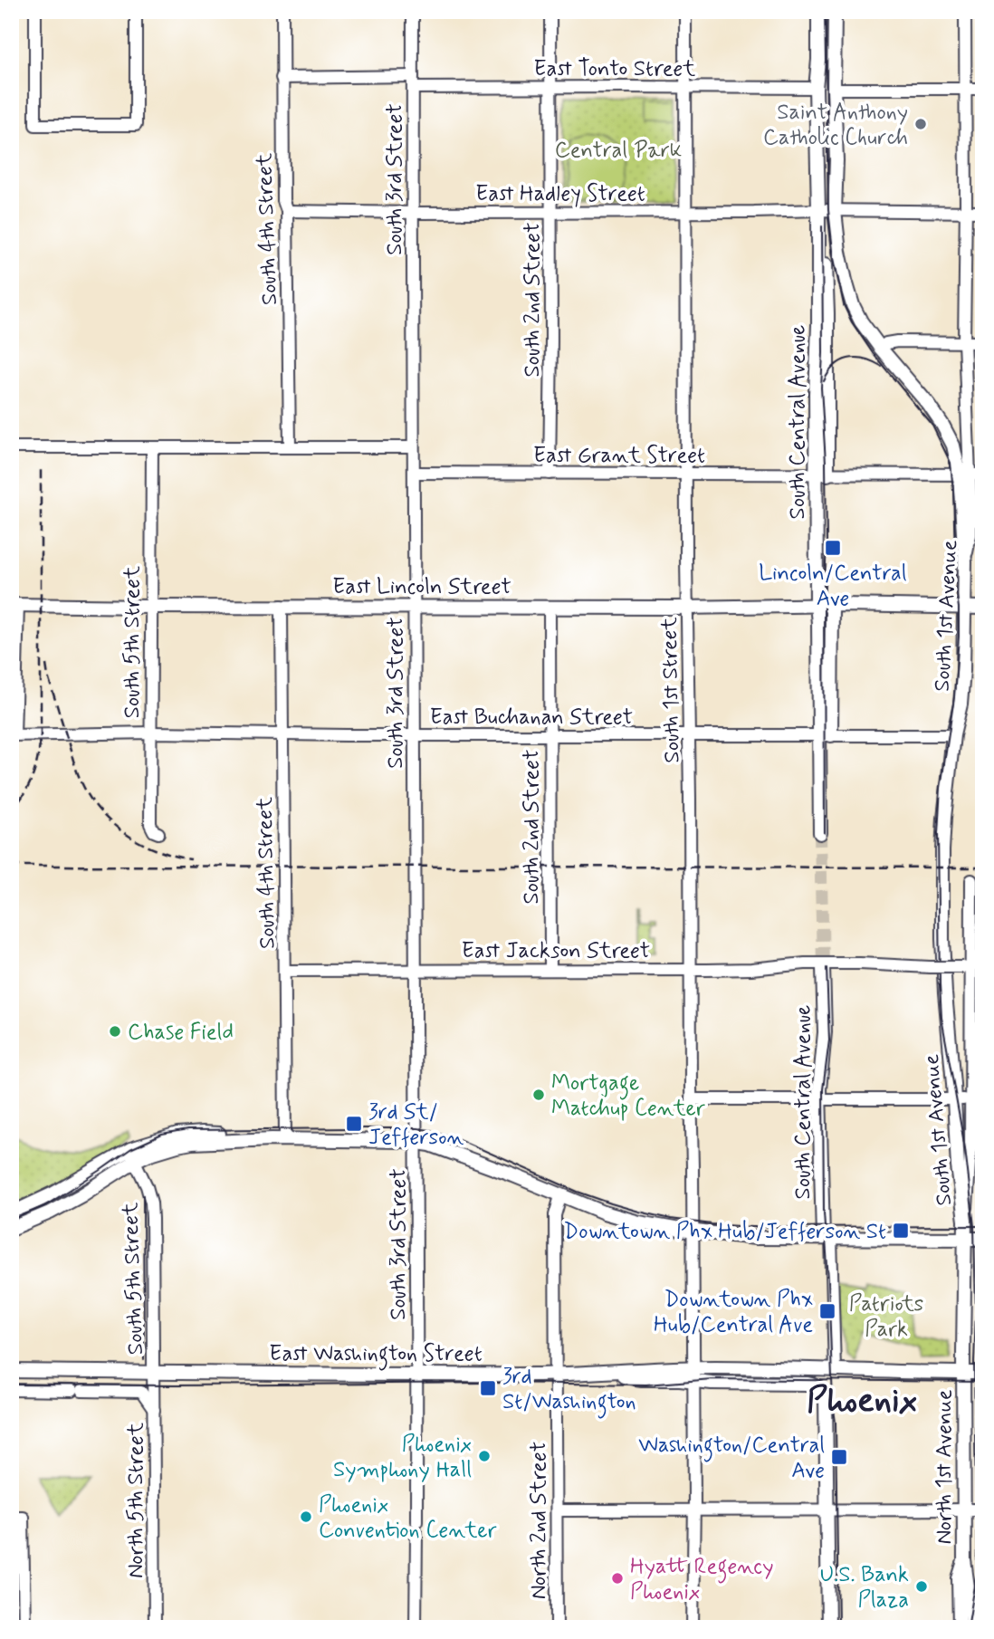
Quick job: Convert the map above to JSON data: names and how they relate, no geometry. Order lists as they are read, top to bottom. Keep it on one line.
{"streets":{"main road":["South Central Avenue","East Lincoln Street","South 1st Avenue","East Washington Street","North 1st Avenue"],"street":["East Tonto Street","South 3rd Street","East Hadley Street","South 4th Street","South 2nd Street","East Grant Street","South 5th Street","South 1st Street","East Buchanan Street","East Jackson Street","North 5th Street","North 2nd Street"]},"crossings":[["East Tonto Street","South 3rd Street"],["East Tonto Street","South 4th Street"],["East Tonto Street","South 2nd Street"],["East Tonto Street","South Central Avenue"],["East Tonto Street","South 1st Street"],["South 3rd Street","East Hadley Street"],["South 3rd Street","East Grant Street"],["South 3rd Street","East Lincoln Street"],["South 3rd Street","East Buchanan Street"],["South 3rd Street","East Jackson Street"],["South 3rd Street","East Washington Street"],["East Hadley Street","South 4th Street"],["East Hadley Street","South 2nd Street"],["East Hadley Street","South Central Avenue"],["East Hadley Street","South 1st Street"],["South 4th Street","East Lincoln Street"],["South 4th Street","East Buchanan Street"],["South 4th Street","East Jackson Street"],["South 2nd Street","East Grant Street"],["South 2nd Street","East Lincoln Street"],["South 2nd Street","East Buchanan Street"],["South 2nd Street","East Jackson Street"],["South Central Avenue","East Grant Street"],["South Central Avenue","East Lincoln Street"],["South Central Avenue","East Buchanan Street"],["South Central Avenue","East Jackson Street"],["East Grant Street","South 1st Avenue"],["East Grant Street","South 1st Street"],["East Lincoln Street","South 1st Avenue"],["East Lincoln Street","South 5th Street"],["East Lincoln Street","South 1st Street"],["South 1st Avenue","East Buchanan Street"],["South 1st Avenue","East Jackson Street"],["South 1st Avenue","East Washington Street"],["South 1st Avenue","North 1st Avenue"],["South 5th Street","East Buchanan Street"],["South 5th Street","East Washington Street"],["South 5th Street","North 5th Street"],["South 1st Street","East Buchanan Street"],["South 1st Street","East Jackson Street"],["South 1st Street","East Washington Street"],["East Washington Street","North 1st Avenue"],["East Washington Street","North 5th Street"],["East Washington Street","North 2nd Street"]],"districts":["Phoenix"],"parks":["Central Park","Patriots Park"],"places":{"other":["Saint Anthony Catholic Church","Chase Field","Mortgage Matchup Center","Phoenix Symphony Hall","Phoenix Convention Center","Hyatt Regency Phoenix","U.S. Bank Plaza"],"transit":["Lincoln/Central Ave","3rd St/ Jefferson","Downtown Phx Hub/Jefferson St","Downtown Phx Hub/Central Ave","3rd St/Washington","Washington/Central Ave"]}}
